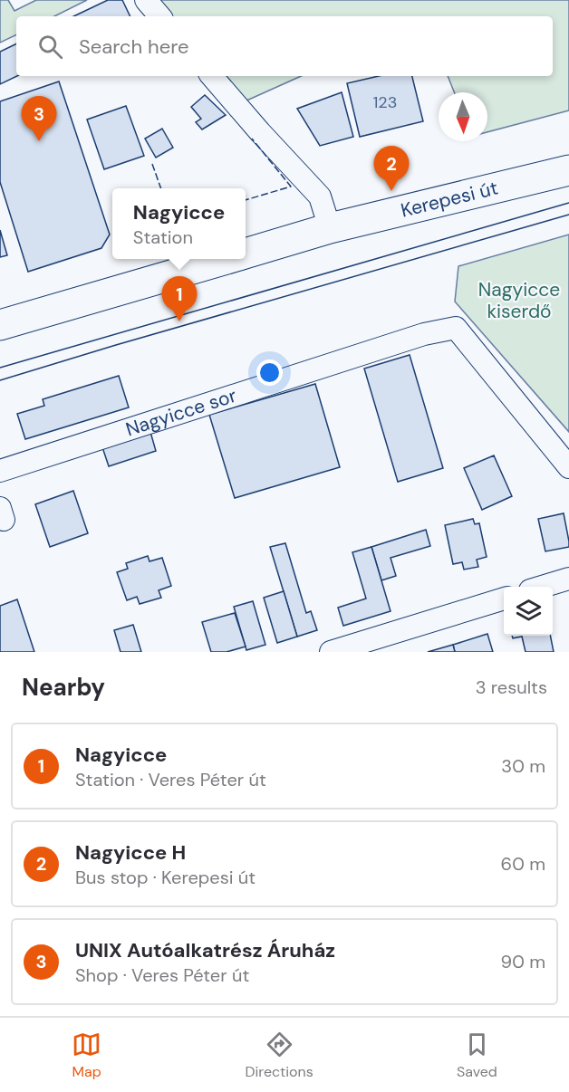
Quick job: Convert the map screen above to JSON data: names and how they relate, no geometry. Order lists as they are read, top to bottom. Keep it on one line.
{"streets":{"main road":["Kerepesi út"],"street":["Nagyicce sor"]},"parks":["Nagyicce kiserdő"],"house_numbers":["123"],"north":"bottom","page":{"search":"Search here","pins":["3","2","1"],"popup":["Nagyicce","Station"],"heading":["Nearby","3 results"],"list":[{"mark":"1","name":"Nagyicce","note":"Station · Veres Péter út","value":"30 m"},{"mark":"2","name":"Nagyicce H","note":"Bus stop · Kerepesi út","value":"60 m"},{"mark":"3","name":"UNIX Autóalkatrész Áruház","note":"Shop · Veres Péter út","value":"90 m"}],"nav":["Map","Directions","Saved"]}}
